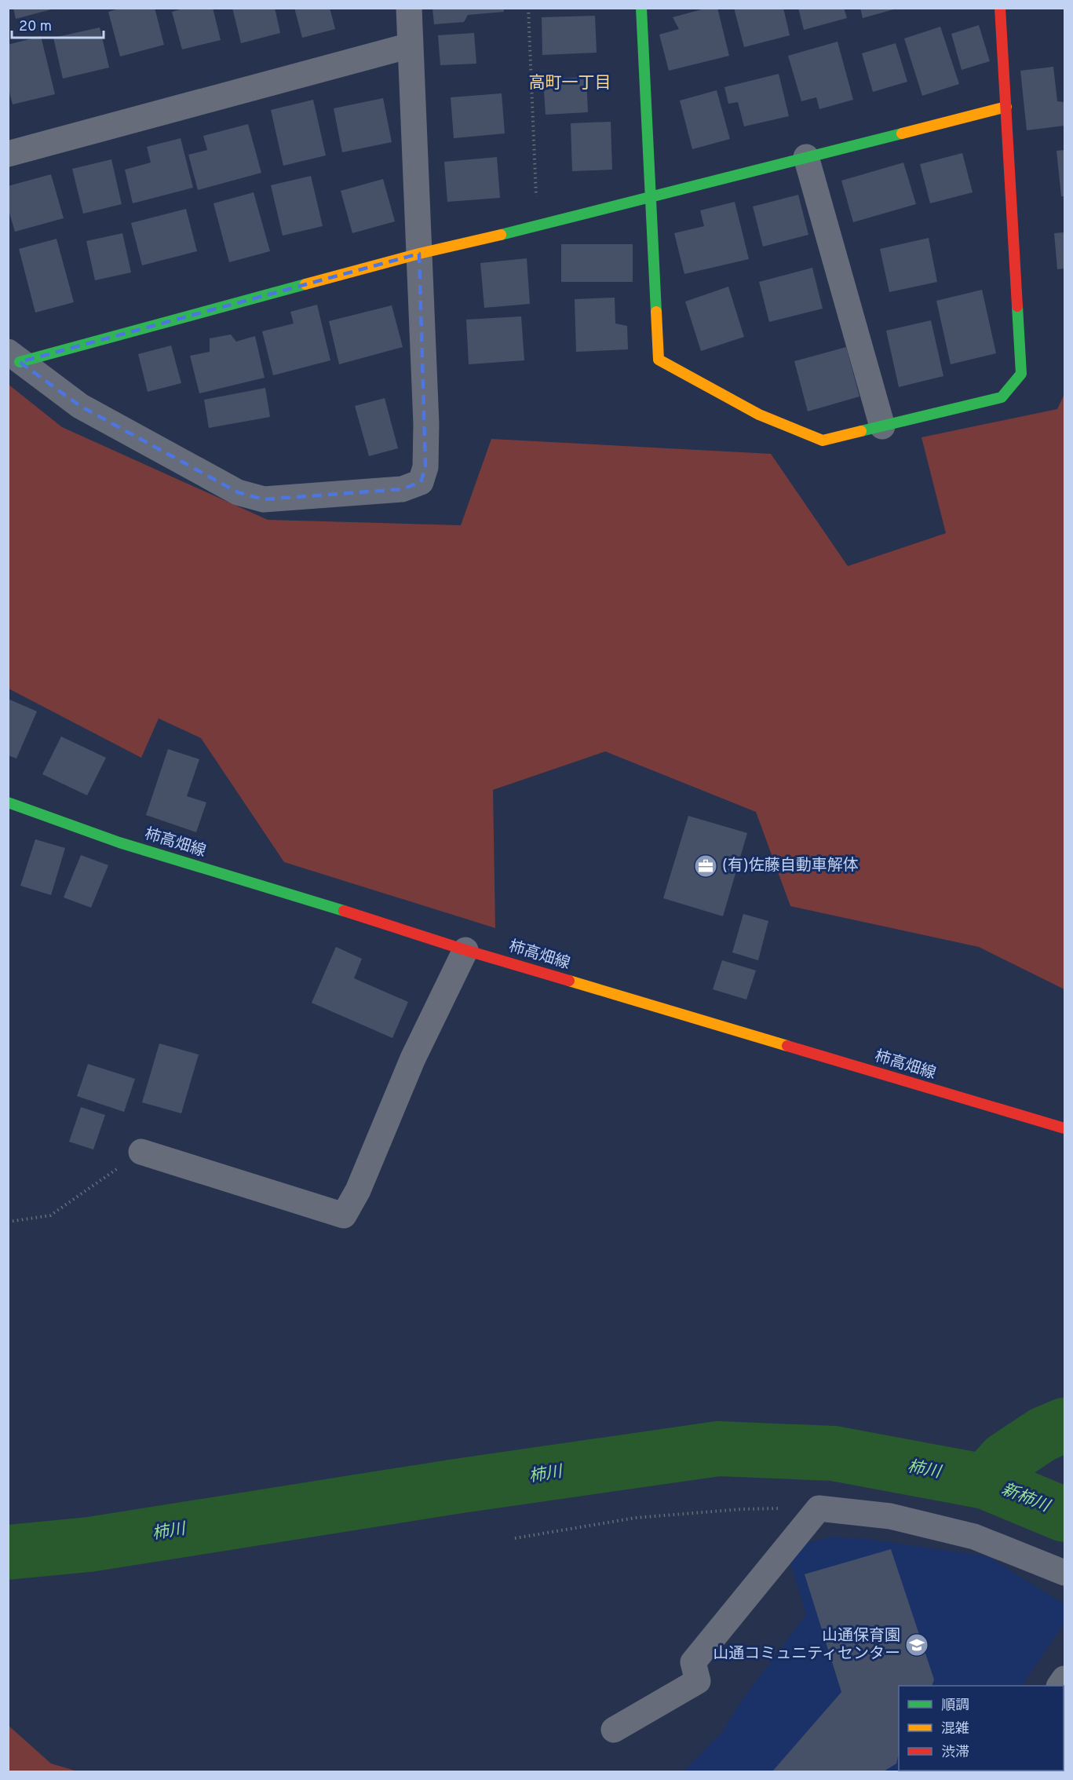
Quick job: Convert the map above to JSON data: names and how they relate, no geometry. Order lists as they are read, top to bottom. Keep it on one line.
{"streets":{"street":["柿高畑線"]},"districts":["高町一丁目"],"water":["柿川","新柿川"],"places":{"office":["(有)佐藤自動車解体"],"school or university":["山通保育園 山通コミュニティセンター"]},"legend":["順調","混雑","渋滞"],"scale_bar":"20 m"}
